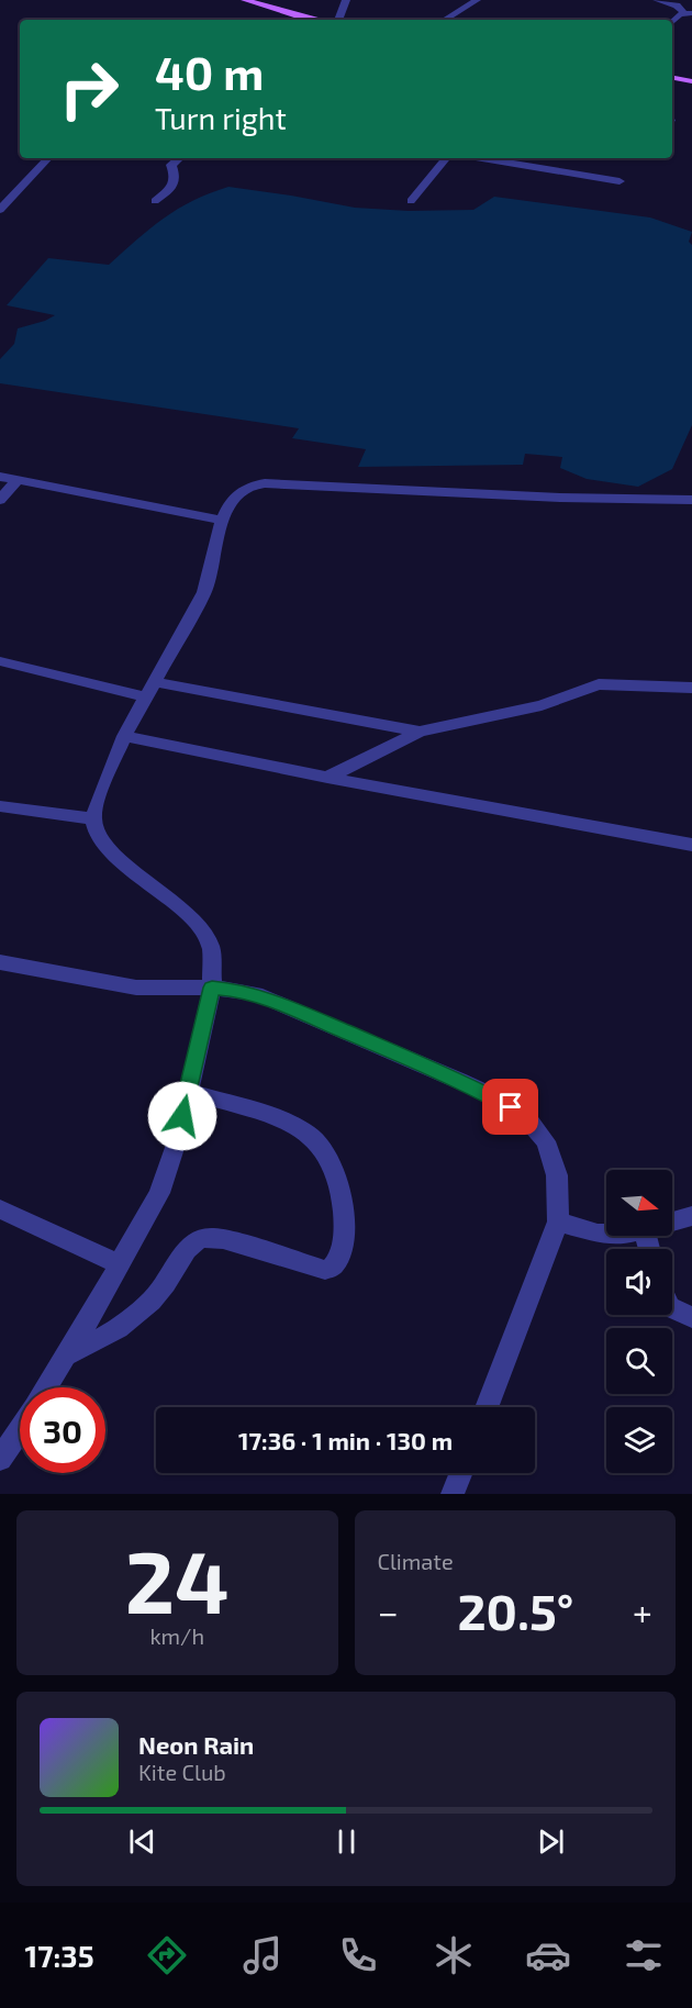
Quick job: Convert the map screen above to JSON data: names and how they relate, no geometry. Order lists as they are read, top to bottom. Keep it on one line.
{"north":"right","page":{"turn":["40 m","Turn right"],"limit":"30","trip":"17:36 · 1 min · 130 m","tile":[["24","km/h"],"Climate"],"heat":["−","20.5°","+"],"song":["Neon Rain","Kite Club"],"tabs":"17:35"}}
